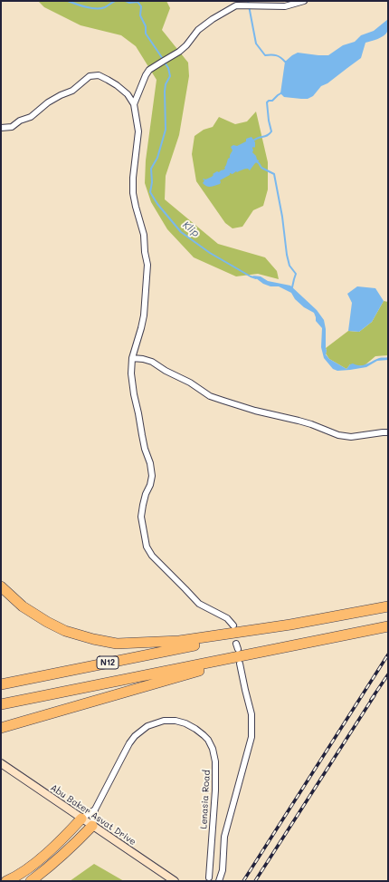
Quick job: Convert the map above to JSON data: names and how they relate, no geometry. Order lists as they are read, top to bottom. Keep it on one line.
{"streets":{"highway":["N12"],"main road":["Abu Baker Asvat Drive"],"street":["Lenasia Road"]},"crossings":[["Lenasia Road","Abu Baker Asvat Drive"]],"water":["Klip"]}
